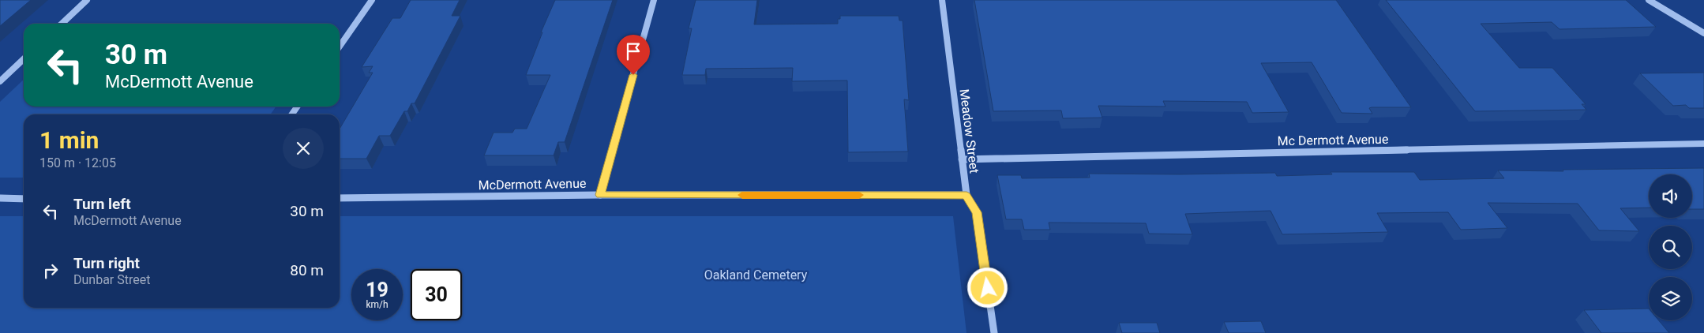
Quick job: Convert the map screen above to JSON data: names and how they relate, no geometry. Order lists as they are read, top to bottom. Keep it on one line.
{"streets":{"street":["Meadow Street","Mc Dermott Avenue","McDermott Avenue"]},"crossings":[["Meadow Street","Mc Dermott Avenue"],["Meadow Street","McDermott Avenue"]],"parks":["Oakland Cemetery"],"page":{"turn":["30 m","McDermott Avenue"],"heading":["1 min","150 m · 12:05"],"list":[{"name":"Turn left","note":"McDermott Avenue","value":"30 m"},{"name":"Turn right","note":"Dunbar Street","value":"80 m"}],"speed":"19 km/h","limit":"30"}}
